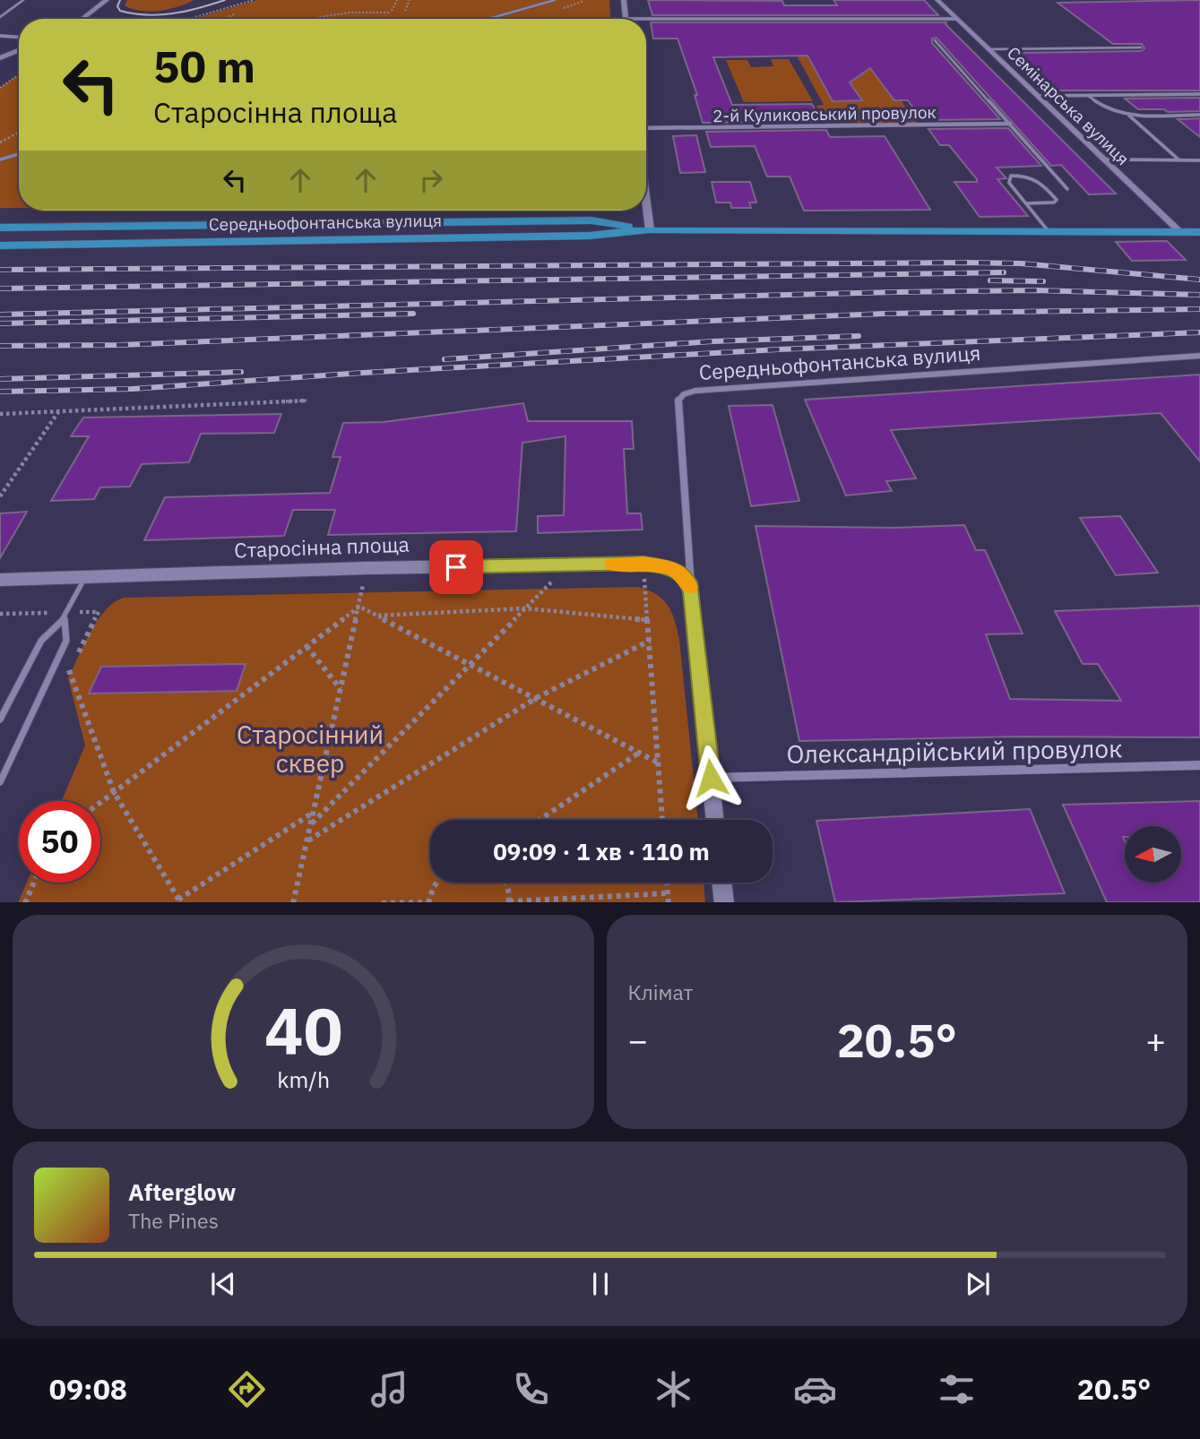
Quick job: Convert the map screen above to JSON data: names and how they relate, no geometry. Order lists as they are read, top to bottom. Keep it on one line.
{"streets":{"main road":["Середньофонтанська вулиця","Старосінна площа"],"street":["Семінарська вулиця","2-й Куликовський провулок","Олександрійський провулок"]},"crossings":[["Семінарська вулиця","Середньофонтанська вулиця"],["Середньофонтанська вулиця","Старосінна площа"]],"parks":["Старосінний сквер"],"north":"left","page":{"turn":["50 m","Старосінна площа"],"limit":"50","trip":"09:09 · 1 хв · 110 m","tile":"Клімат","heat":["−","20.5°","+"],"song":["Afterglow","The Pines"],"tabs":["09:08","20.5°"],"gauge":["40","km/h"]}}
